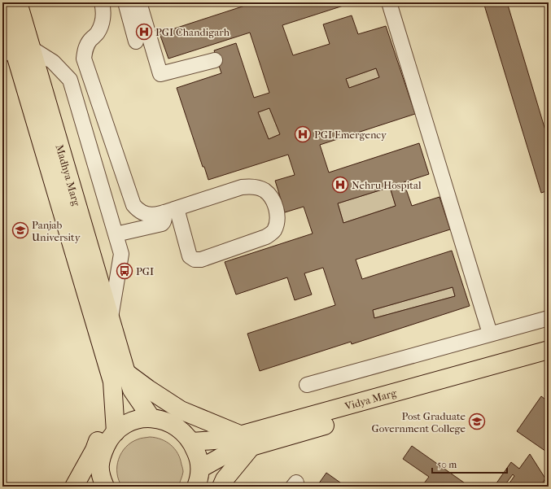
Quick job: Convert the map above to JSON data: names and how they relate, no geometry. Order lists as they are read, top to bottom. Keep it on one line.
{"streets":{"main road":["Madhya Marg","Vidya Marg"]},"places":{"hospital":["PGI Chandigarh","PGI Emergency","Nehru Hospital"],"school or university":["Panjab University","Post Graduate Government College"],"bus stop":["PGI"]},"scale_bar":"50 m"}
